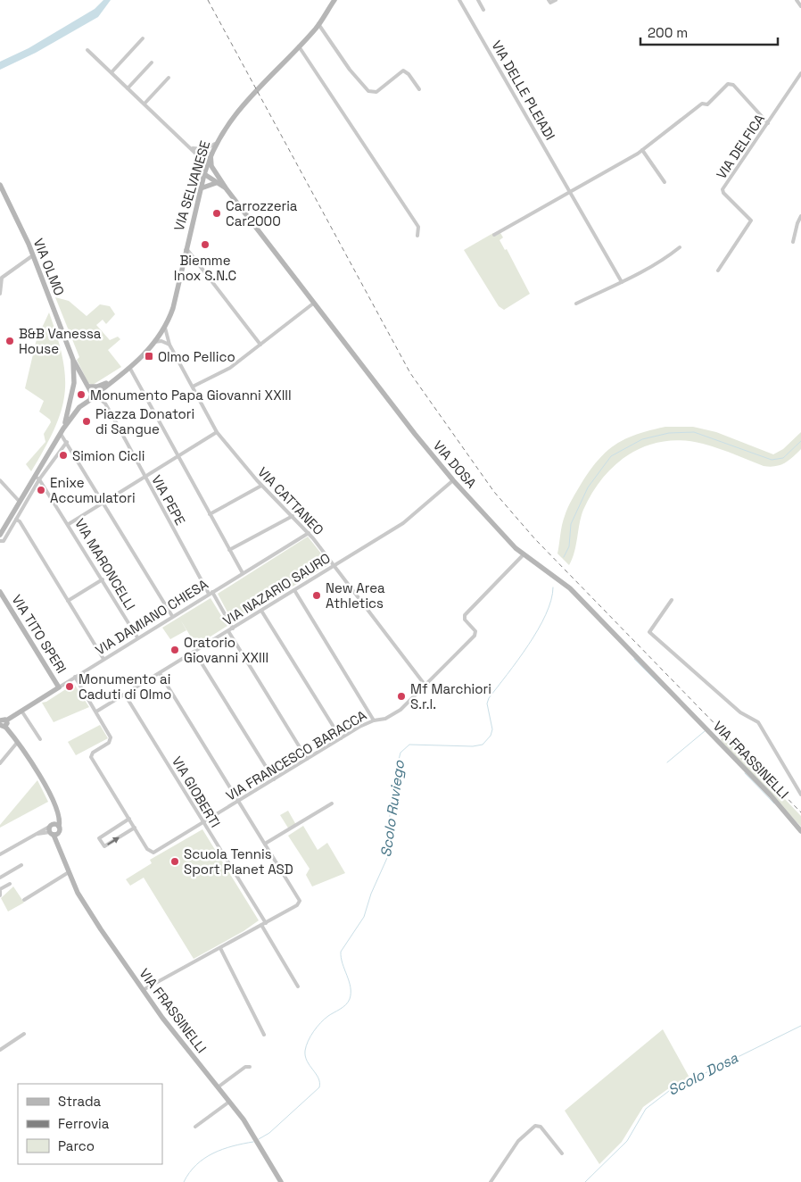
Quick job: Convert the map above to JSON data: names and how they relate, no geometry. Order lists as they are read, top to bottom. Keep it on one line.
{"streets":{"street":["VIA DELLE PLEIADI","VIA DELFICA","VIA SELVANESE","VIA OLMO","VIA DOSA","VIA PEPE","VIA CATTANEO","VIA MARONCELLI","VIA NAZARIO SAURO","VIA DAMIANO CHIESA","VIA TITO SPERI","VIA FRANCESCO BARACCA","VIA FRASSINELLI","VIA GIOBERTI"]},"crossings":[["VIA SELVANESE","VIA OLMO"],["VIA SELVANESE","VIA DOSA"],["VIA SELVANESE","VIA PEPE"],["VIA SELVANESE","VIA CATTANEO"],["VIA OLMO","VIA PEPE"],["VIA OLMO","VIA MARONCELLI"],["VIA DOSA","VIA NAZARIO SAURO"],["VIA DOSA","VIA FRANCESCO BARACCA"],["VIA DOSA","VIA FRASSINELLI"],["VIA PEPE","VIA NAZARIO SAURO"],["VIA PEPE","VIA DAMIANO CHIESA"],["VIA CATTANEO","VIA NAZARIO SAURO"],["VIA CATTANEO","VIA DAMIANO CHIESA"],["VIA CATTANEO","VIA FRANCESCO BARACCA"],["VIA MARONCELLI","VIA DAMIANO CHIESA"],["VIA NAZARIO SAURO","VIA GIOBERTI"],["VIA DAMIANO CHIESA","VIA TITO SPERI"],["VIA DAMIANO CHIESA","VIA FRASSINELLI"],["VIA FRANCESCO BARACCA","VIA GIOBERTI"]],"water":["Scolo Ruviego","Scolo Dosa"],"places":{"other":["Carrozzeria Car2000","Biemme Inox S.N.C","B&B Vanessa House","Monumento Papa Giovanni XXIII","Piazza Donatori di Sangue","Simion Cicli","Enixe Accumulatori","New Area Athletics","Oratorio Giovanni XXIII","Monumento ai Caduti di Olmo","Mf Marchiori S.r.l.","Scuola Tennis Sport Planet ASD"],"transit":["Olmo Pellico"]},"legend":["Strada","Ferrovia","Parco"],"scale_bar":"200 m"}
